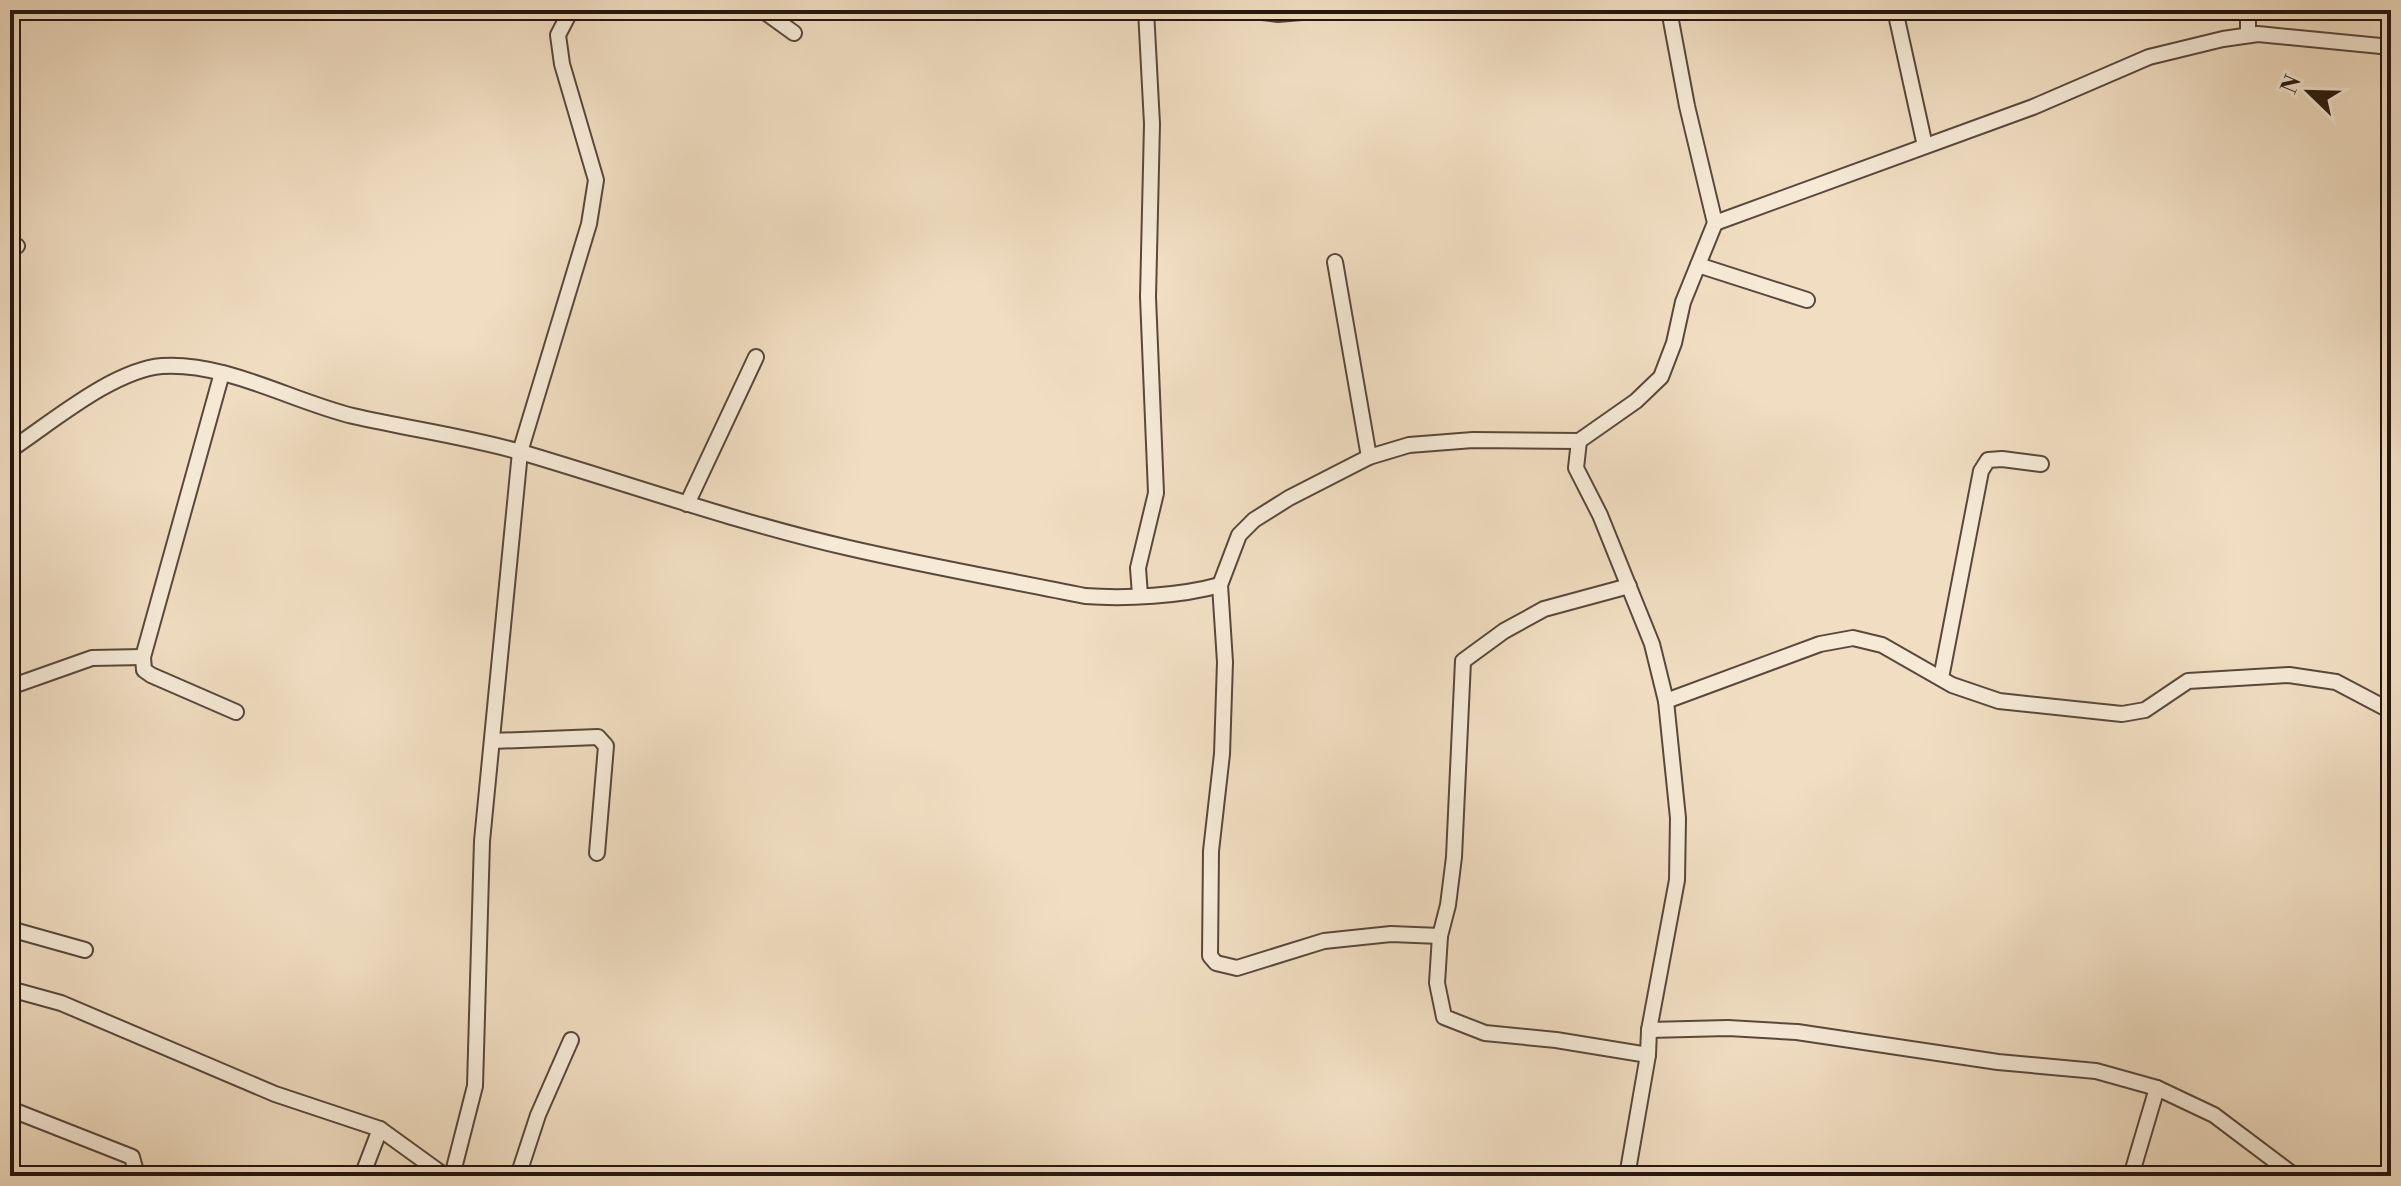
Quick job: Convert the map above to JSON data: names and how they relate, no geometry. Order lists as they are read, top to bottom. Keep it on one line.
{"north":"top left"}
